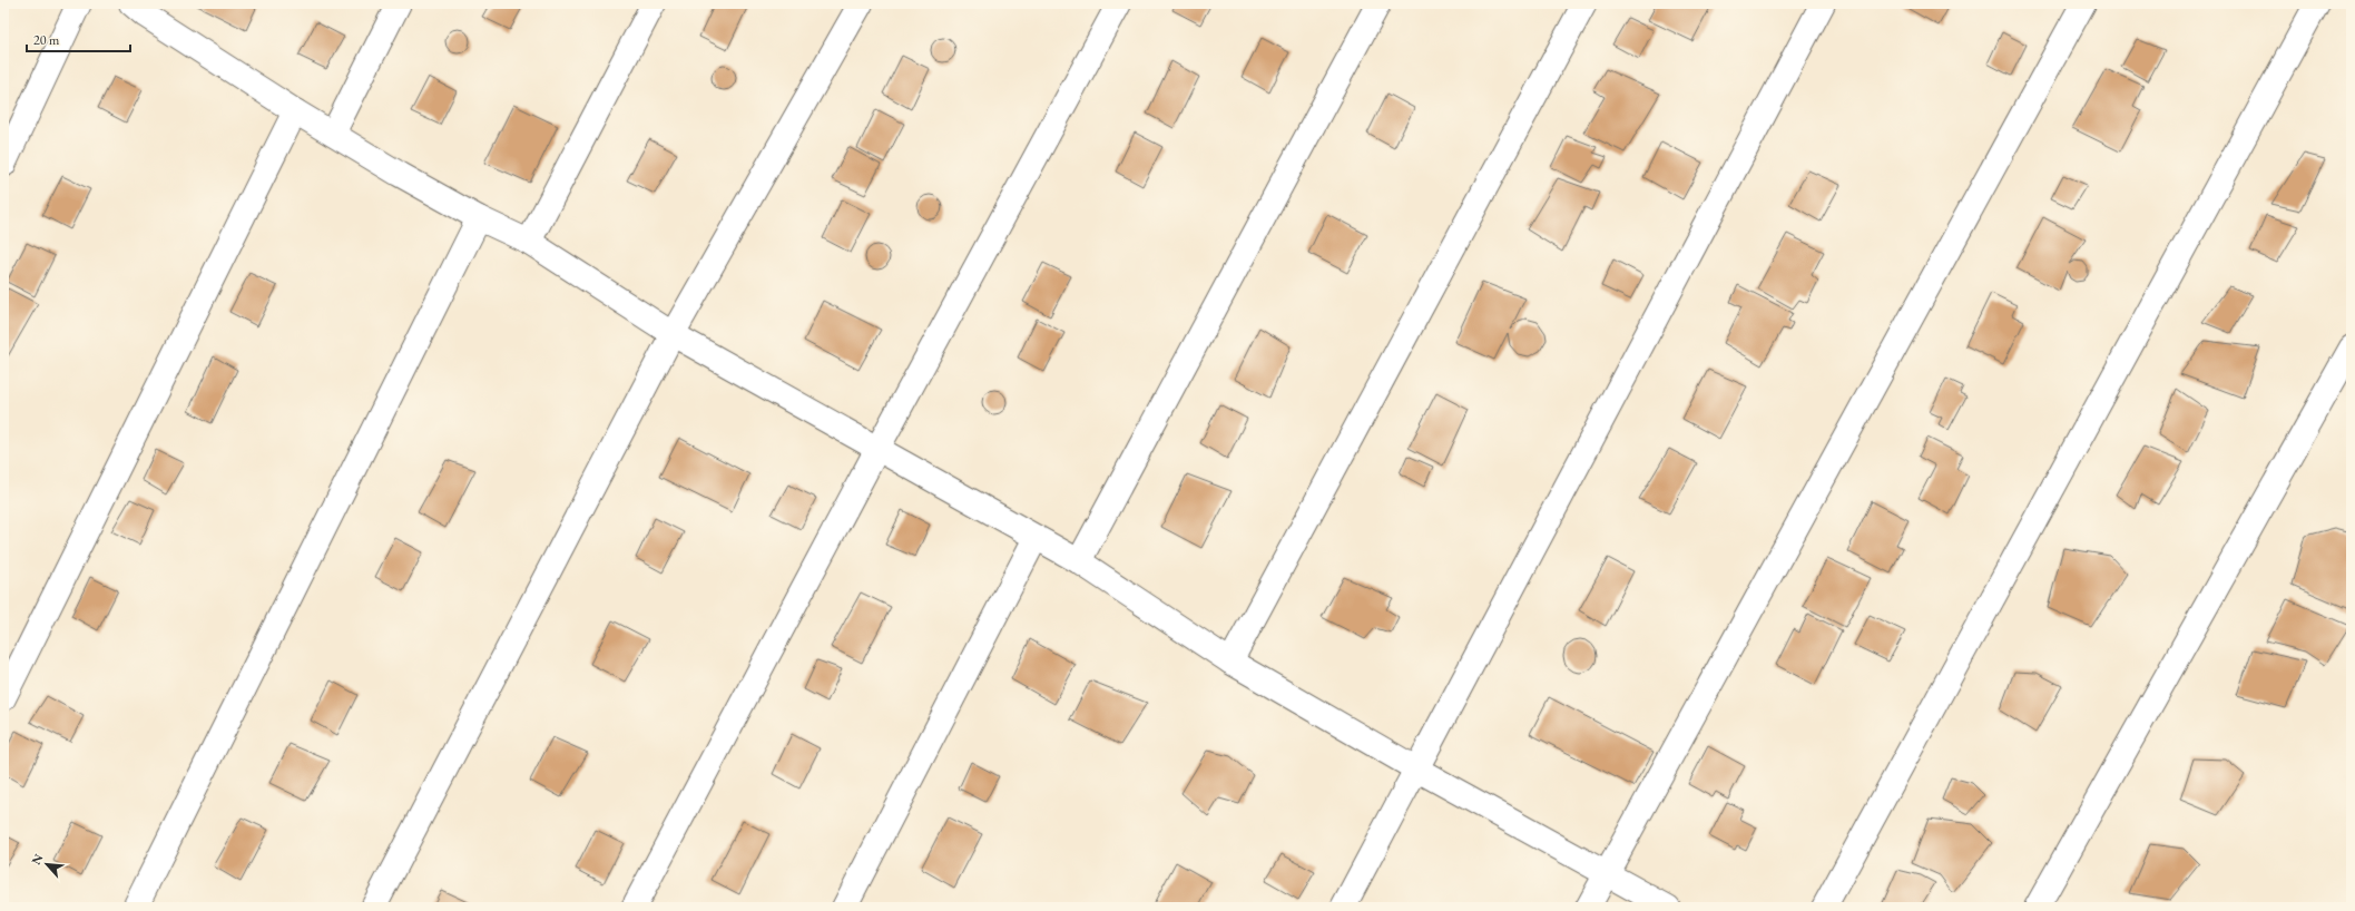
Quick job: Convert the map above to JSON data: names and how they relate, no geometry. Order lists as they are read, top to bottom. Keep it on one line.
{"scale_bar":"20 m","north":"top left"}
